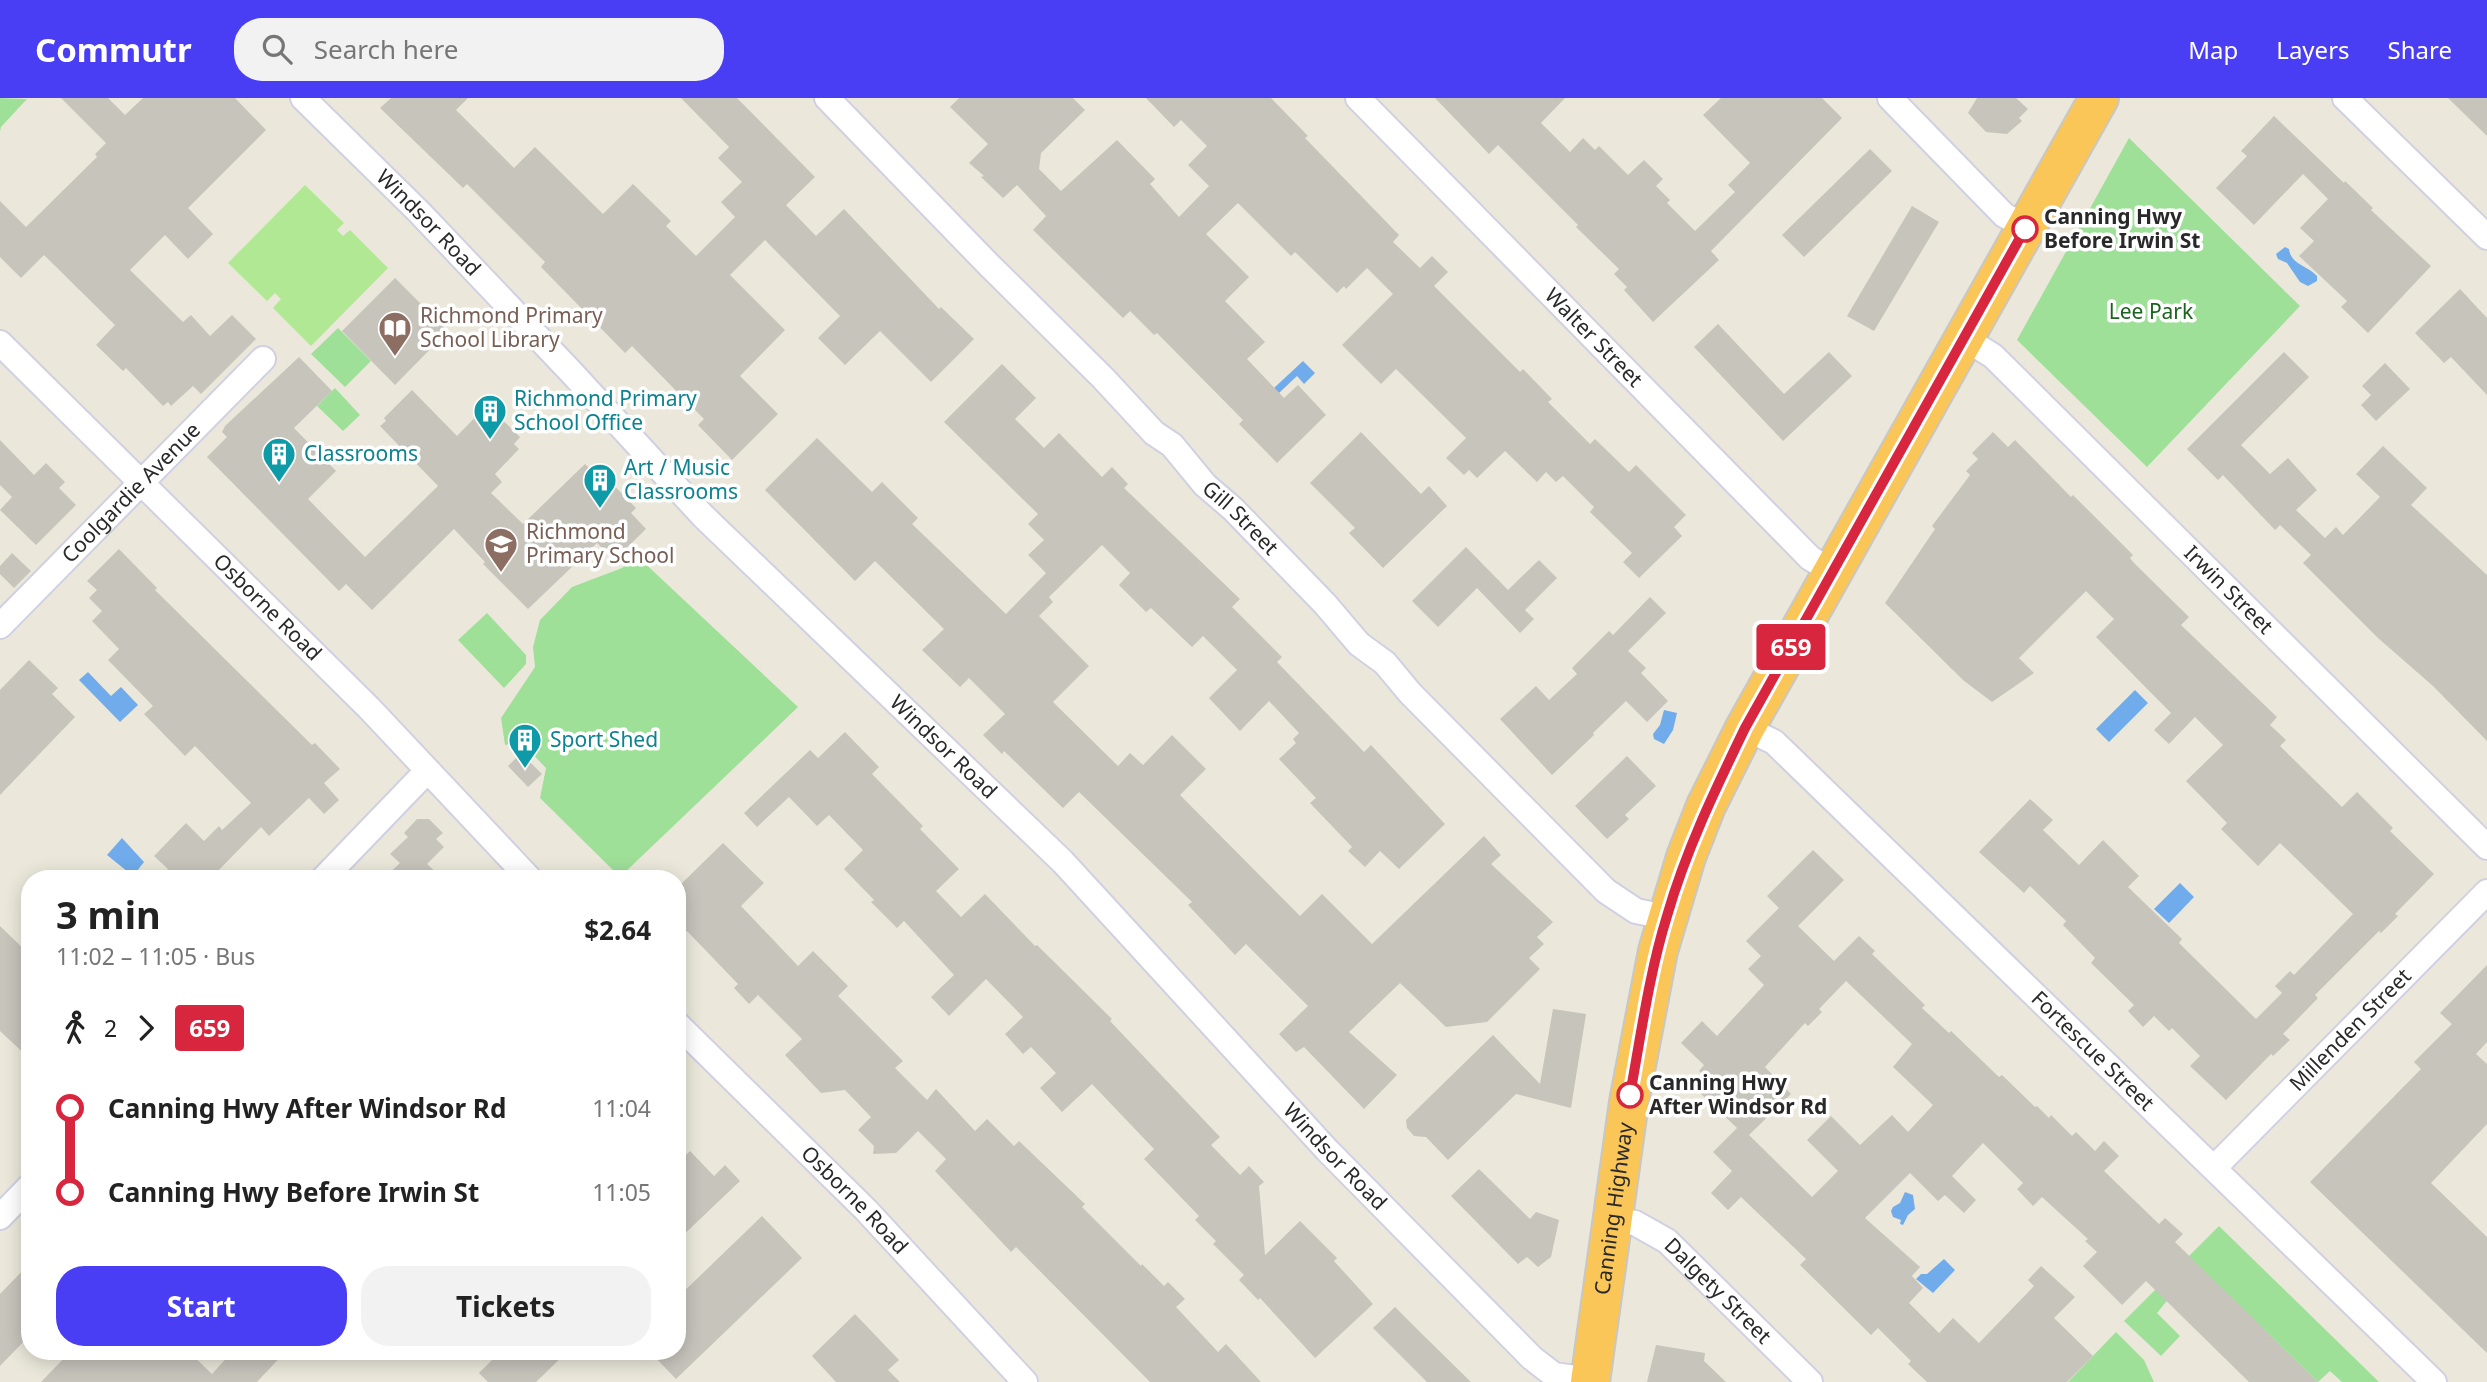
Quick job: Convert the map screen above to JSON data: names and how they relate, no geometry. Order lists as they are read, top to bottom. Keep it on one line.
{"streets":{"highway":["Canning Highway"],"street":["Windsor Road","Walter Street","Coolgardie Avenue","Gill Street","Irwin Street","Osborne Road","Millenden Street","Fortescue Street","Dalgety Street"]},"crossings":[["Windsor Road","Canning Highway"],["Walter Street","Canning Highway"],["Coolgardie Avenue","Osborne Road"],["Gill Street","Canning Highway"],["Irwin Street","Canning Highway"],["Millenden Street","Fortescue Street"],["Fortescue Street","Canning Highway"],["Canning Highway","Dalgety Street"]],"parks":["Lee Park"],"places":{"other":["Canning Hwy Before Irwin St","Canning Hwy After Windsor Rd"],"library":["Richmond Primary School Library"],"building":["Richmond Primary School Office","Classrooms","Art / Music Classrooms","Sport Shed"],"school or university":["Richmond Primary School"]},"lines":["bus line 659"],"page":{"header":"Commutr","search":"Search here","nav":["Map","Layers","Share"],"on_map":"659","heading":["3 min","11:02 – 11:05 · Bus","$2.64"],"legs":["2","659"],"list":[{"name":"Canning Hwy After Windsor Rd","value":"11:04"},{"name":"Canning Hwy Before Irwin St","value":"11:05"}],"buttons":["Start","Tickets"]}}
